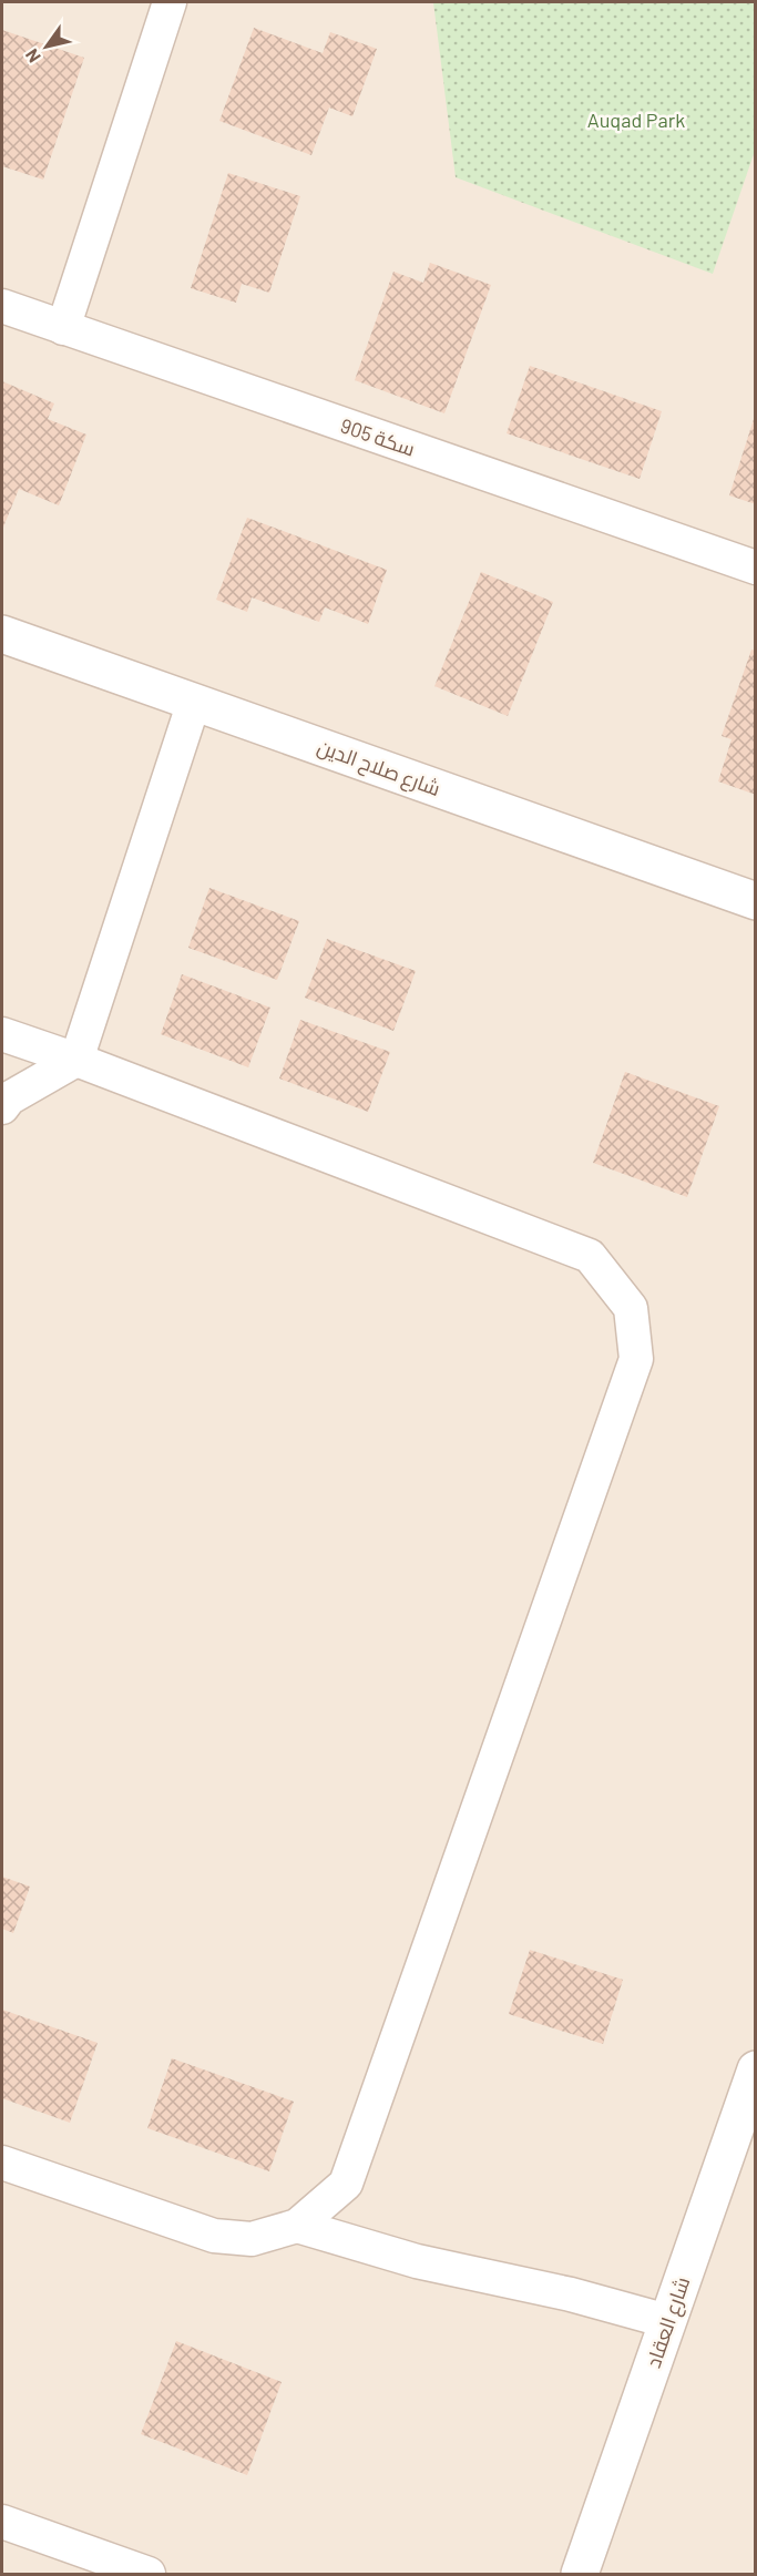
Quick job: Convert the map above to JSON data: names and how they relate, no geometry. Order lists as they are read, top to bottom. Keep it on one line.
{"streets":{"street":["سكة 905","شارع صلاح الدين","شارع العقاد"]},"parks":["Auqad Park"],"north":"bottom left"}
